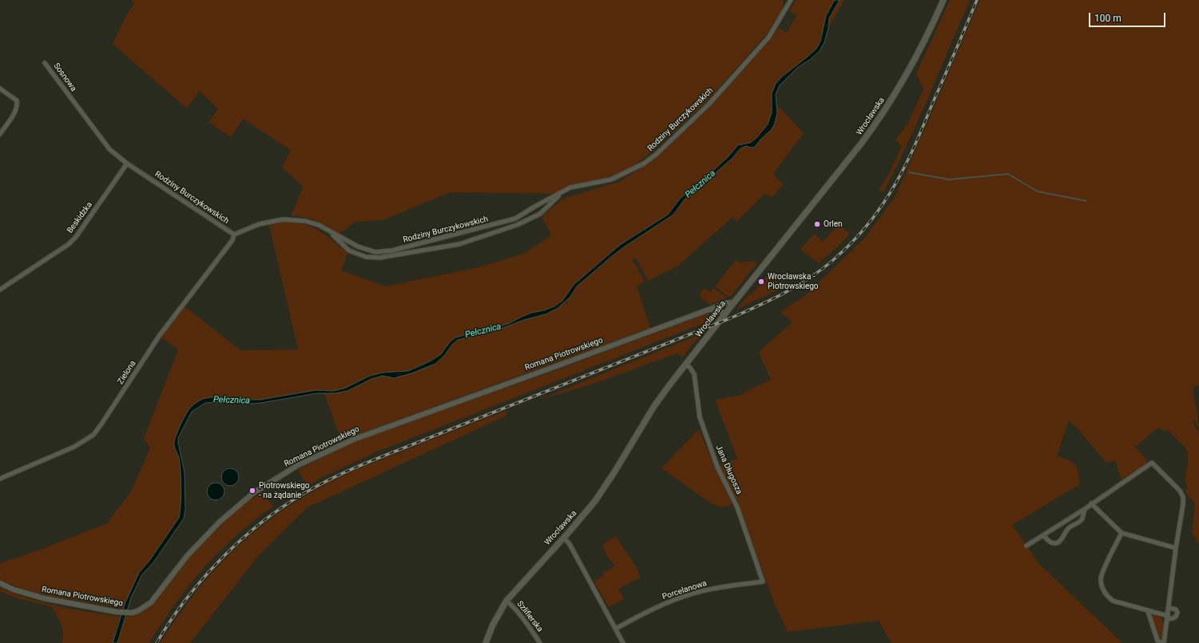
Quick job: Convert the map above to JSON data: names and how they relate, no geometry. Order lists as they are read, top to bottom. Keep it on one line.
{"streets":{"main road":["Wrocławska"],"street":["Sosnowa","Rodziny Burczykowskich","Beskidzka","Romana Piotrowskiego","Zielona","Jana Długosza","Porcelanowa","Szlifierska"]},"crossings":[["Sosnowa","Rodziny Burczykowskich"],["Wrocławska","Romana Piotrowskiego"],["Wrocławska","Jana Długosza"],["Wrocławska","Szlifierska"],["Rodziny Burczykowskich","Beskidzka"],["Rodziny Burczykowskich","Zielona"],["Jana Długosza","Porcelanowa"]],"water":["Pełcznica"],"places":["Orlen","Wrocławska - Piotrowskiego","Piotrowskiego - na żądanie"],"scale_bar":"100 m"}
